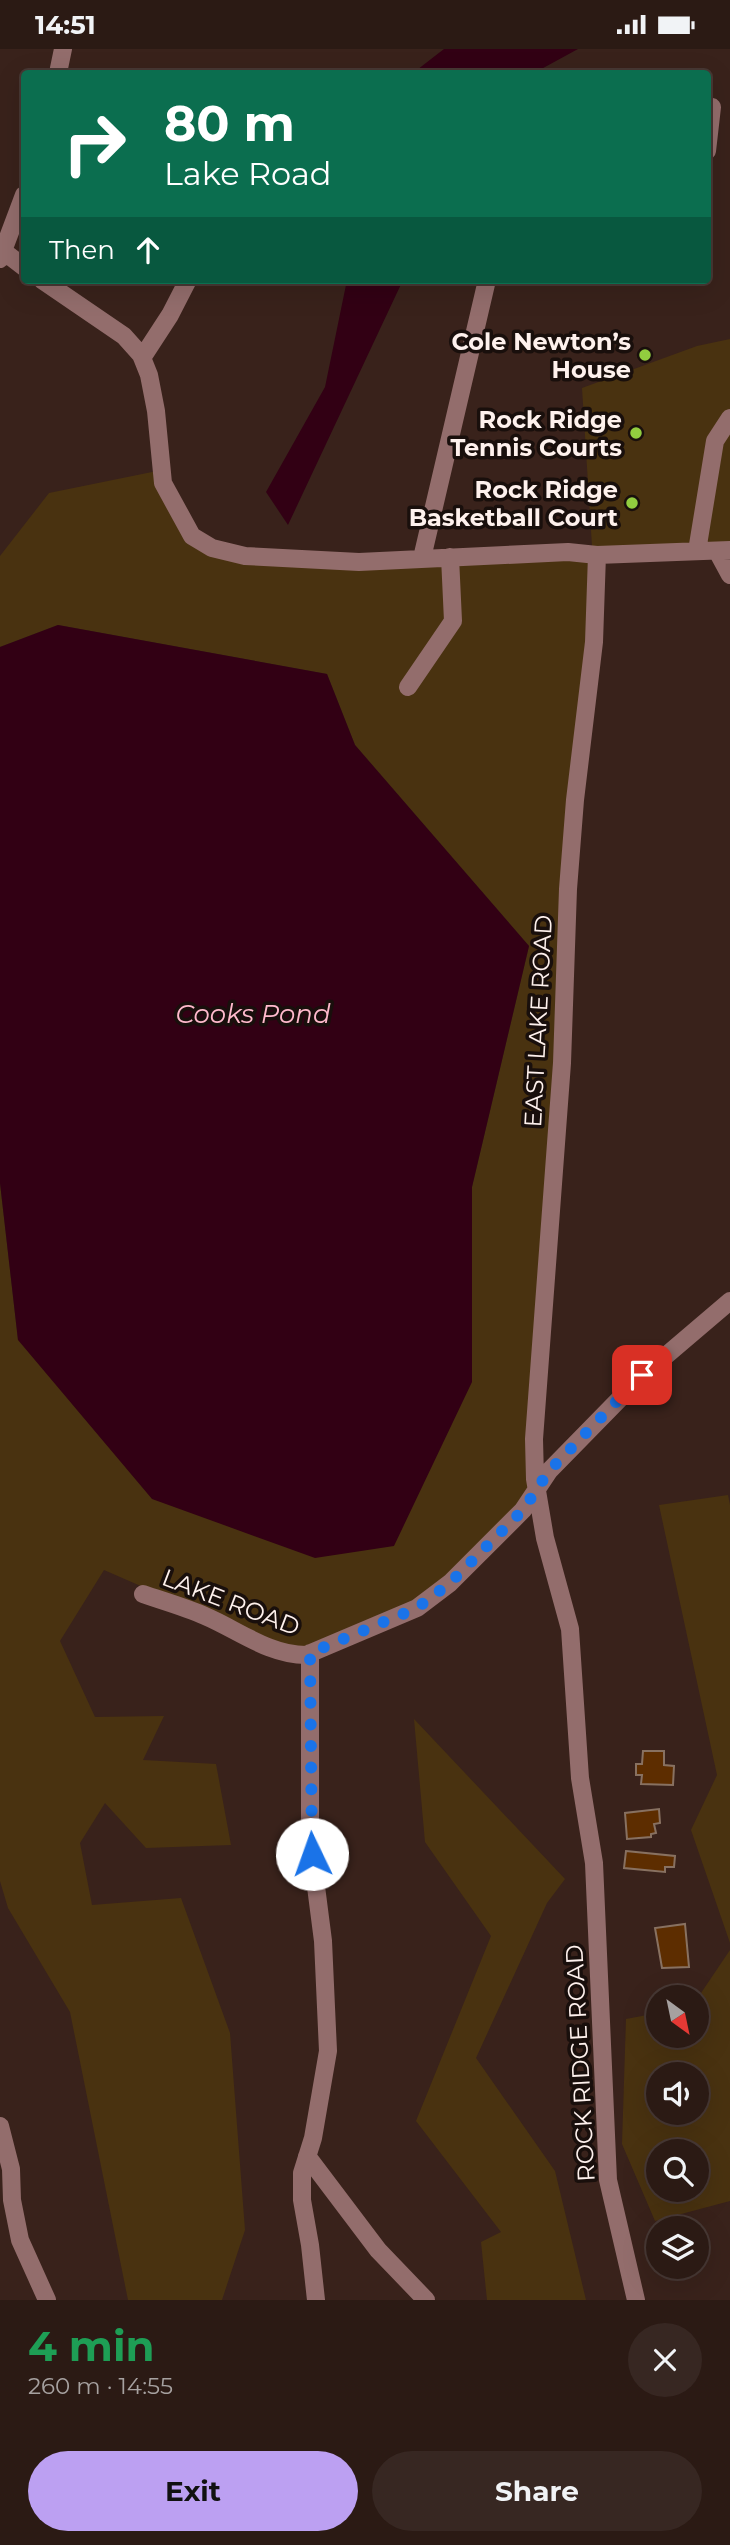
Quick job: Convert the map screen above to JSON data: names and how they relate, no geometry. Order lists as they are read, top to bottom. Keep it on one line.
{"streets":{"street":["EAST LAKE ROAD","LAKE ROAD","ROCK RIDGE ROAD"]},"crossings":[["EAST LAKE ROAD","LAKE ROAD"],["EAST LAKE ROAD","ROCK RIDGE ROAD"]],"water":["Cooks Pond"],"places":["Cole Newton’s House","Rock Ridge Tennis Courts","Rock Ridge Basketball Court"],"north":"bottom right","page":{"status":"14:51","turn":["80 m","Lake Road"],"then":"Then","heading":["4 min","260 m · 14:55"],"buttons":["Exit","Share"]}}
